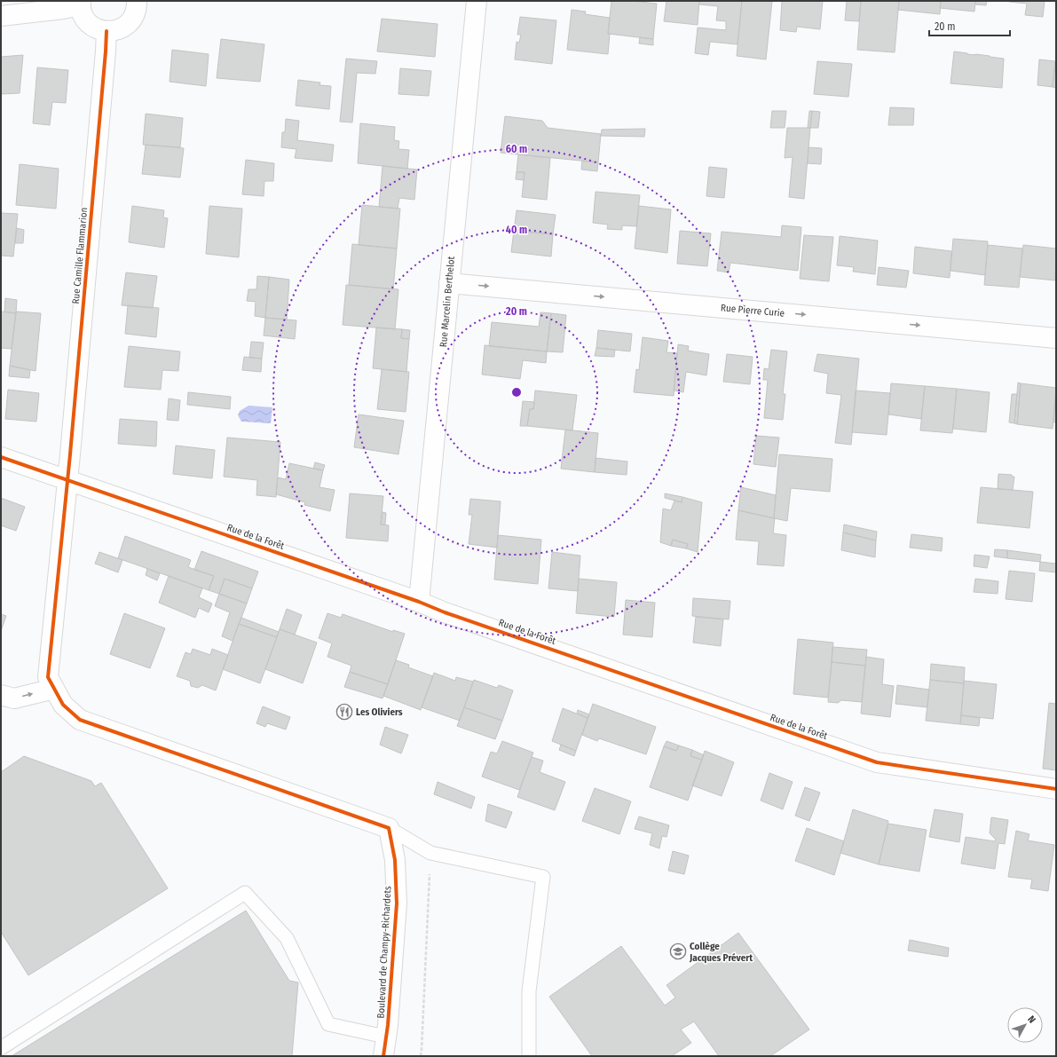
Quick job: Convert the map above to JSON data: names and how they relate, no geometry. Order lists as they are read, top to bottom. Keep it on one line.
{"streets":{"street":["Rue Camille Flammarion","Rue Marcelin Berthelot","Rue Pierre Curie","Rue de la Forêt","Boulevard de Champy-Richardets"]},"crossings":[["Rue Camille Flammarion","Rue de la Forêt"],["Rue Camille Flammarion","Boulevard de Champy-Richardets"],["Rue Marcelin Berthelot","Rue Pierre Curie"],["Rue Marcelin Berthelot","Rue de la Forêt"]],"one_way":["Rue Pierre Curie"],"places":{"restaurant":["Les Oliviers"],"school or university":["Collège Jacques Prévert"]},"scale_bar":"20 m","north":"top right","rings":["60 m","40 m","20 m"]}
